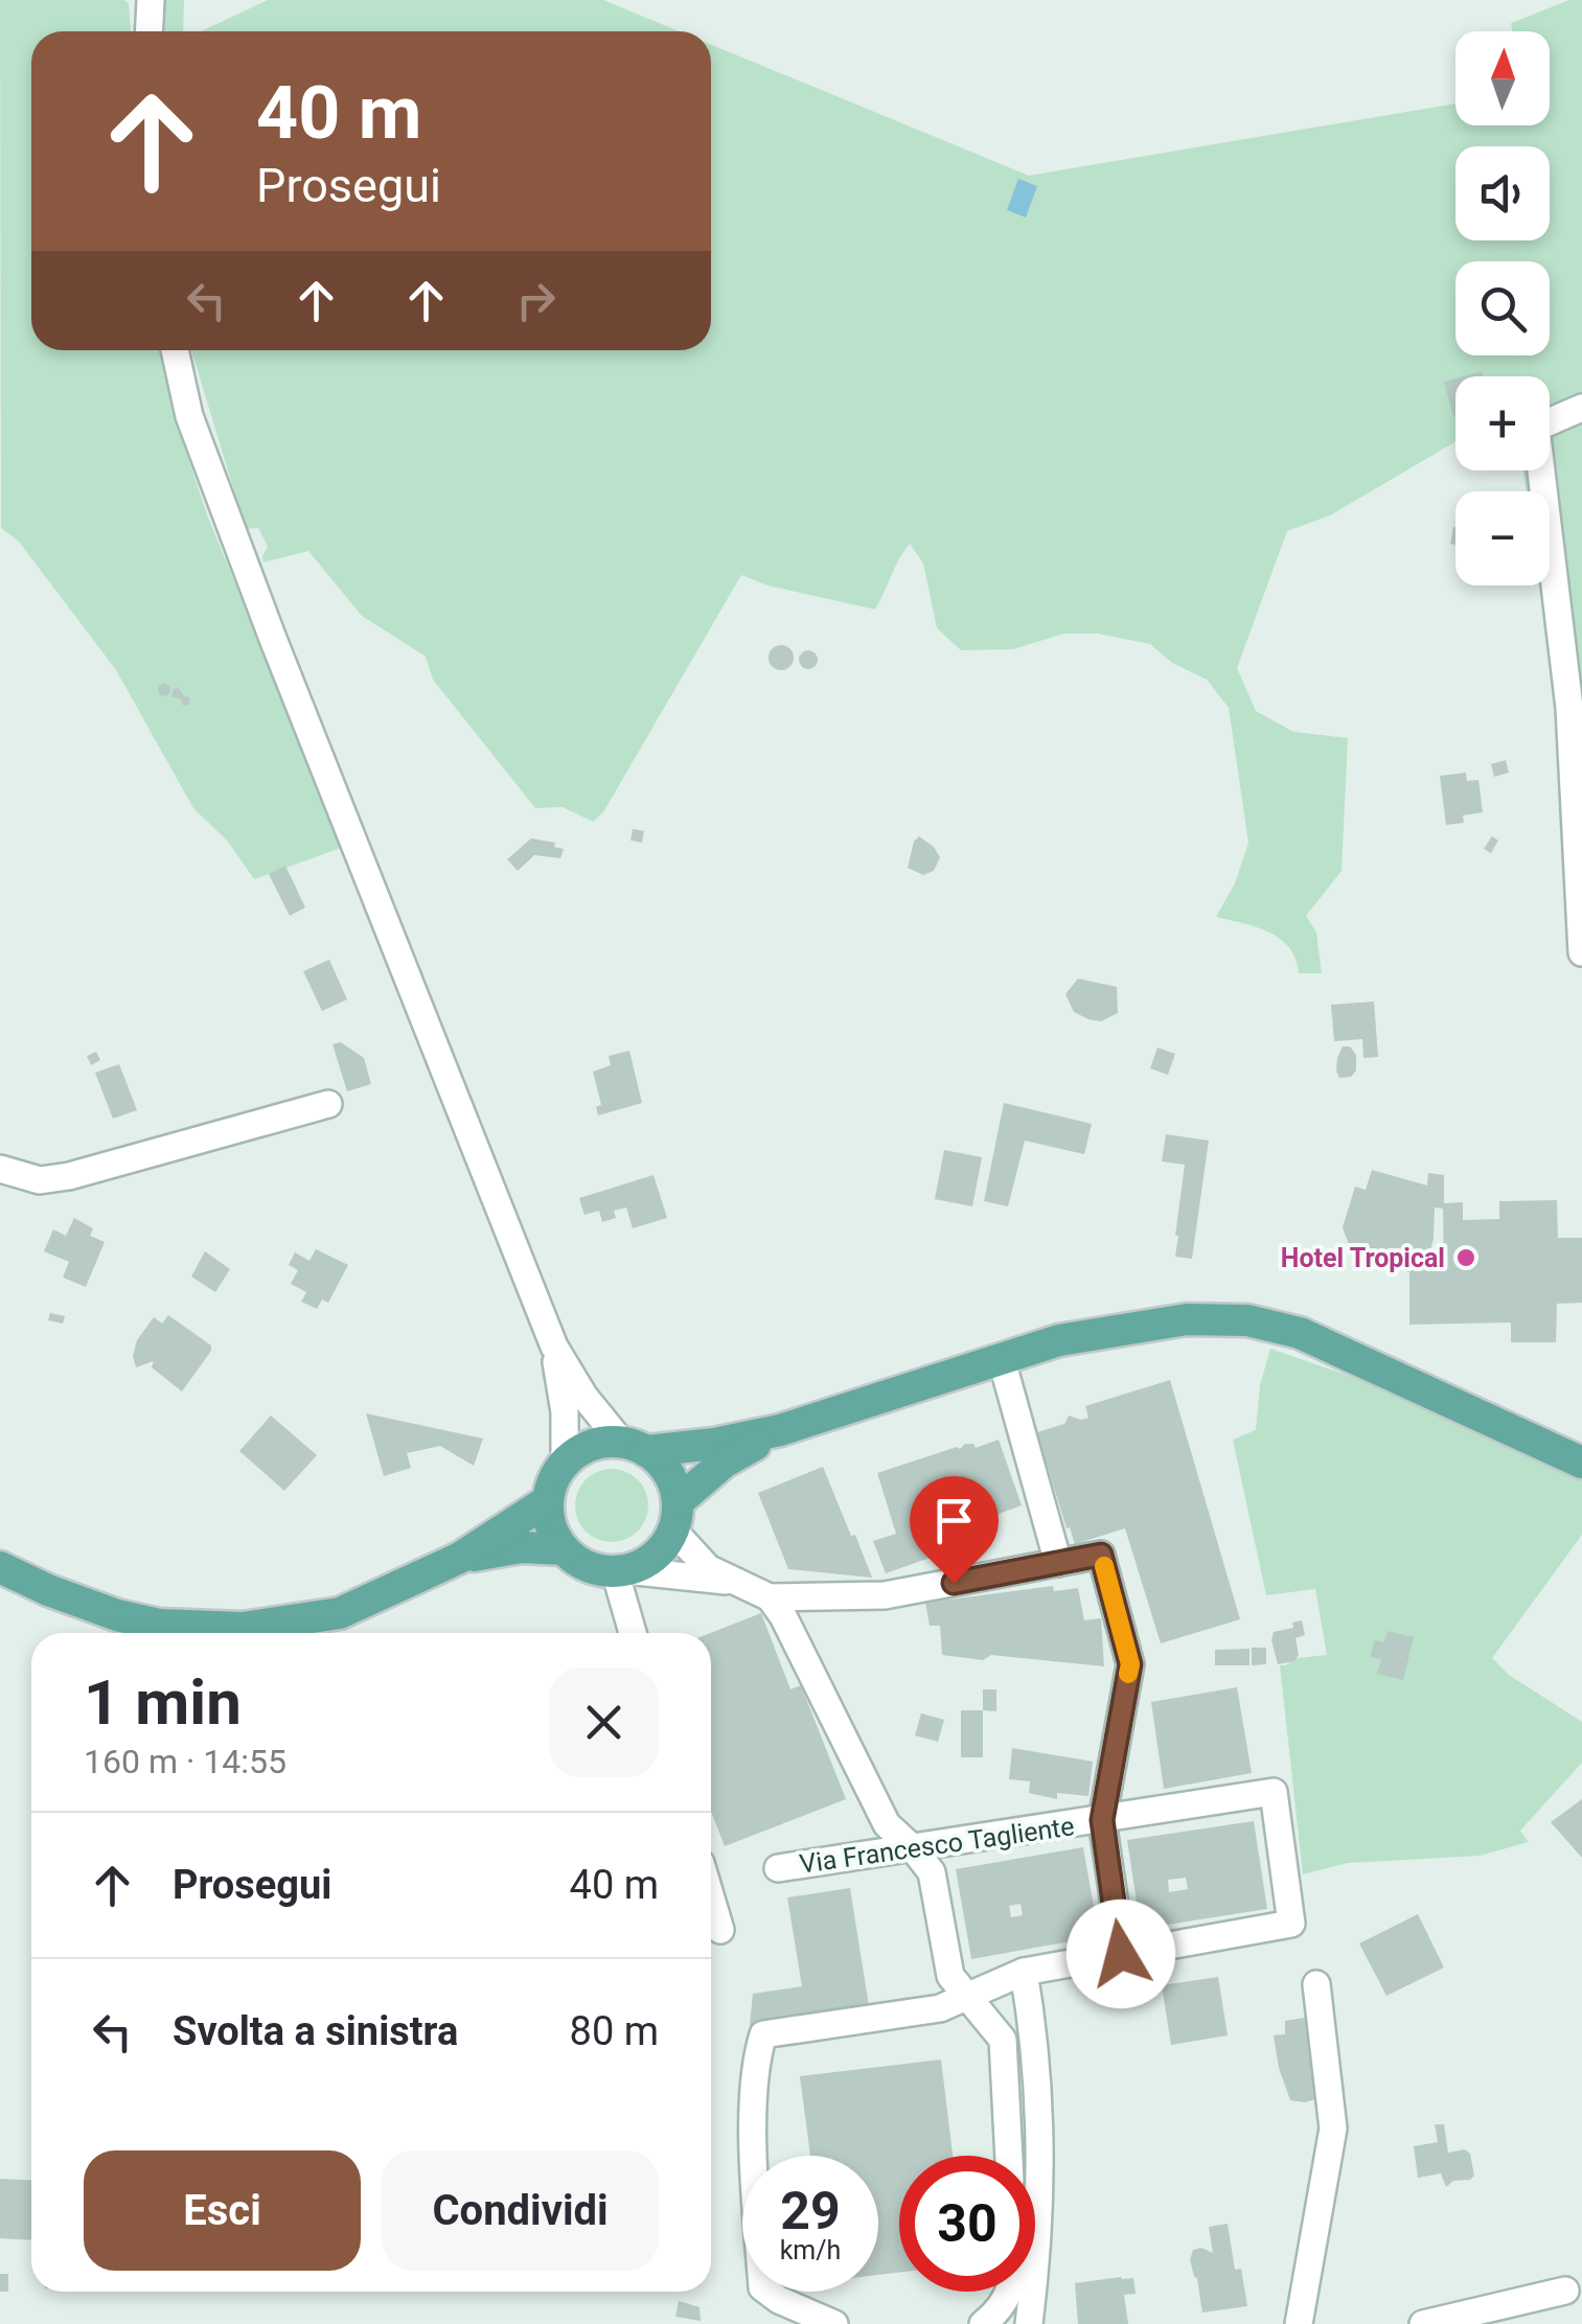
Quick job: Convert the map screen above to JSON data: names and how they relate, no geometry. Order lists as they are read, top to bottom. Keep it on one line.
{"streets":{"street":["Via Francesco Tagliente"]},"places":["Hotel Tropical"],"north":"top","page":{"map_buttons":["+","−"],"turn":["40 m","Prosegui"],"heading":["1 min","160 m · 14:55"],"list":[{"name":"Prosegui","value":"40 m"},{"name":"Svolta a sinistra","value":"80 m"}],"buttons":["Esci","Condividi"],"speed":"29 km/h","limit":"30"}}
